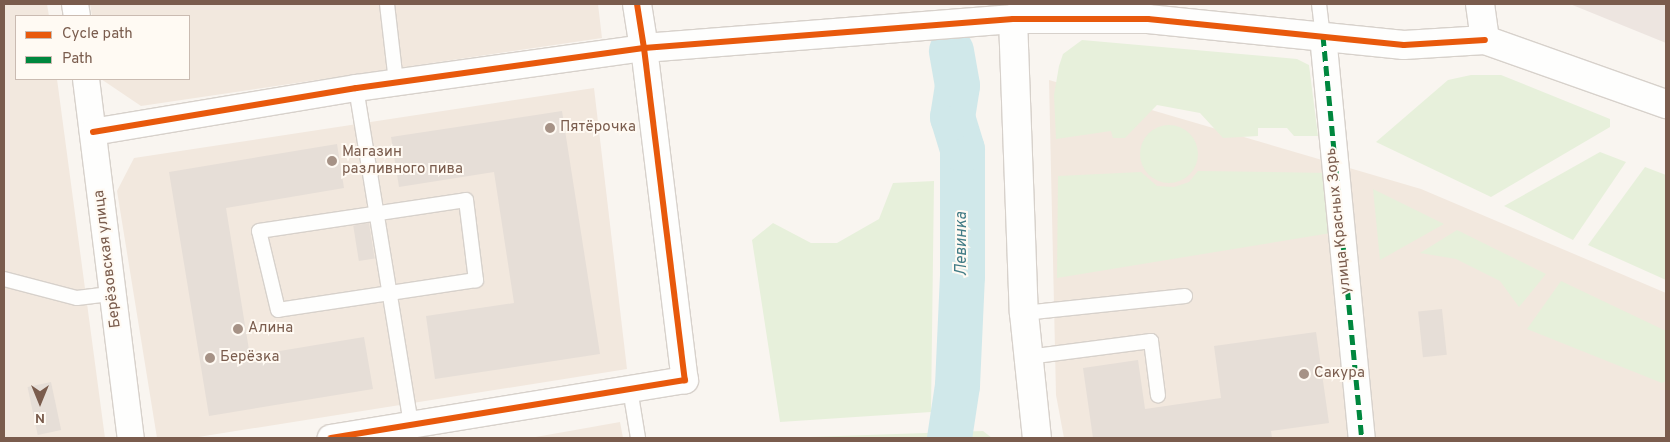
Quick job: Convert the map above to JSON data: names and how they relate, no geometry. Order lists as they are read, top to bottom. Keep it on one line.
{"streets":{"street":["улица Красных Зорь","Берёзовская улица"]},"water":["Левинка"],"places":["Пятёрочка","Магазин разливного пива","Алина","Берёзка","Сакура"],"legend":["Cycle path","Path"],"north":"bottom"}
